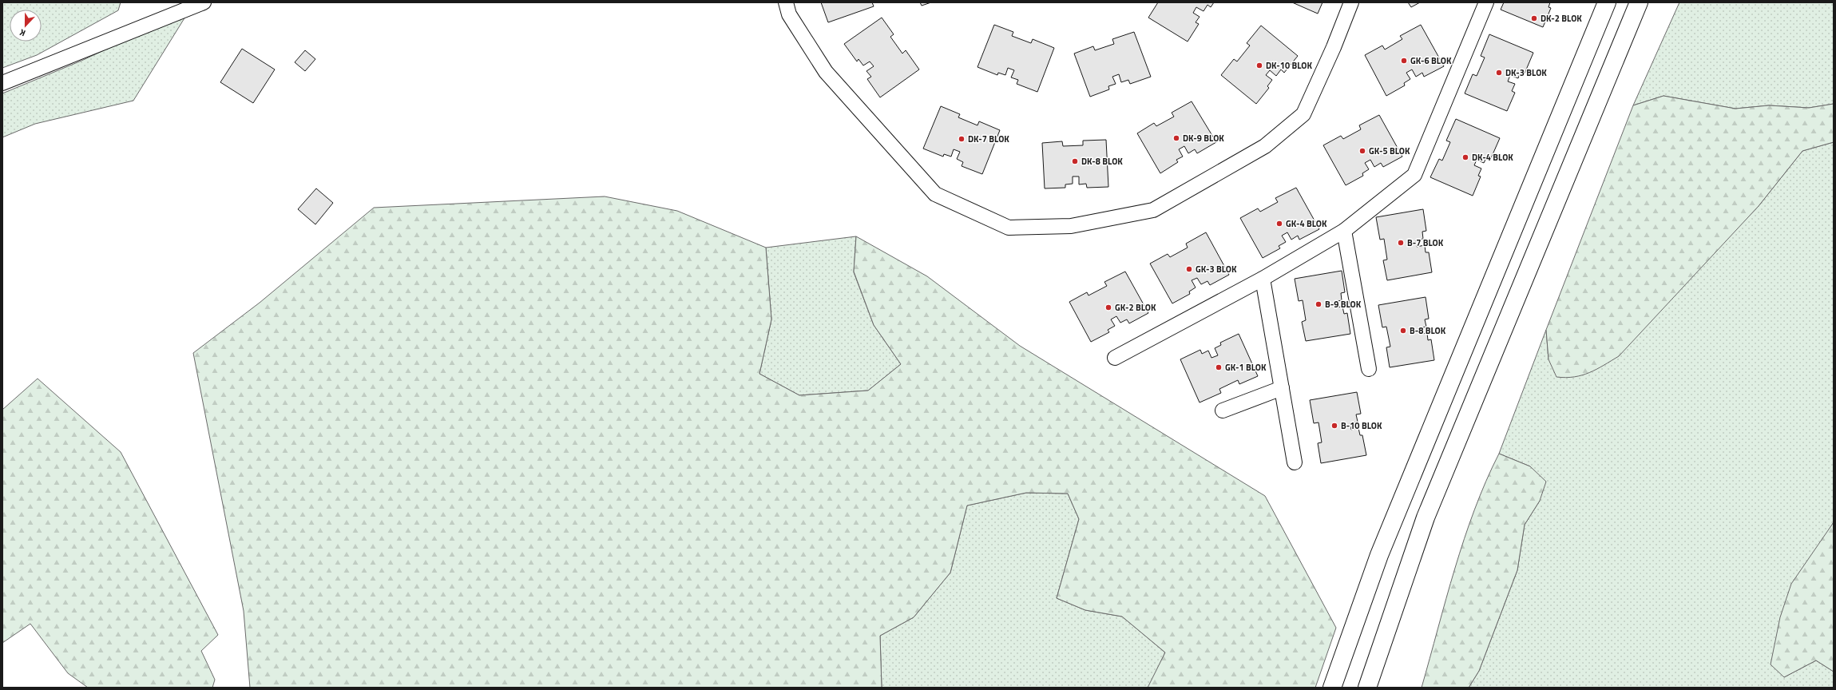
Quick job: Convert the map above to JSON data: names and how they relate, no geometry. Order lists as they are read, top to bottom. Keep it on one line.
{"places":["DK-2 BLOK","GK-6 BLOK","DK-10 BLOK","DK-3 BLOK","DK-9 BLOK","DK-7 BLOK","GK-5 BLOK","DK-4 BLOK","DK-8 BLOK","GK-4 BLOK","B-7 BLOK","GK-3 BLOK","B-9 BLOK","GK-2 BLOK","B-8 BLOK","GK-1 BLOK","B-10 BLOK"],"north":"bottom"}
